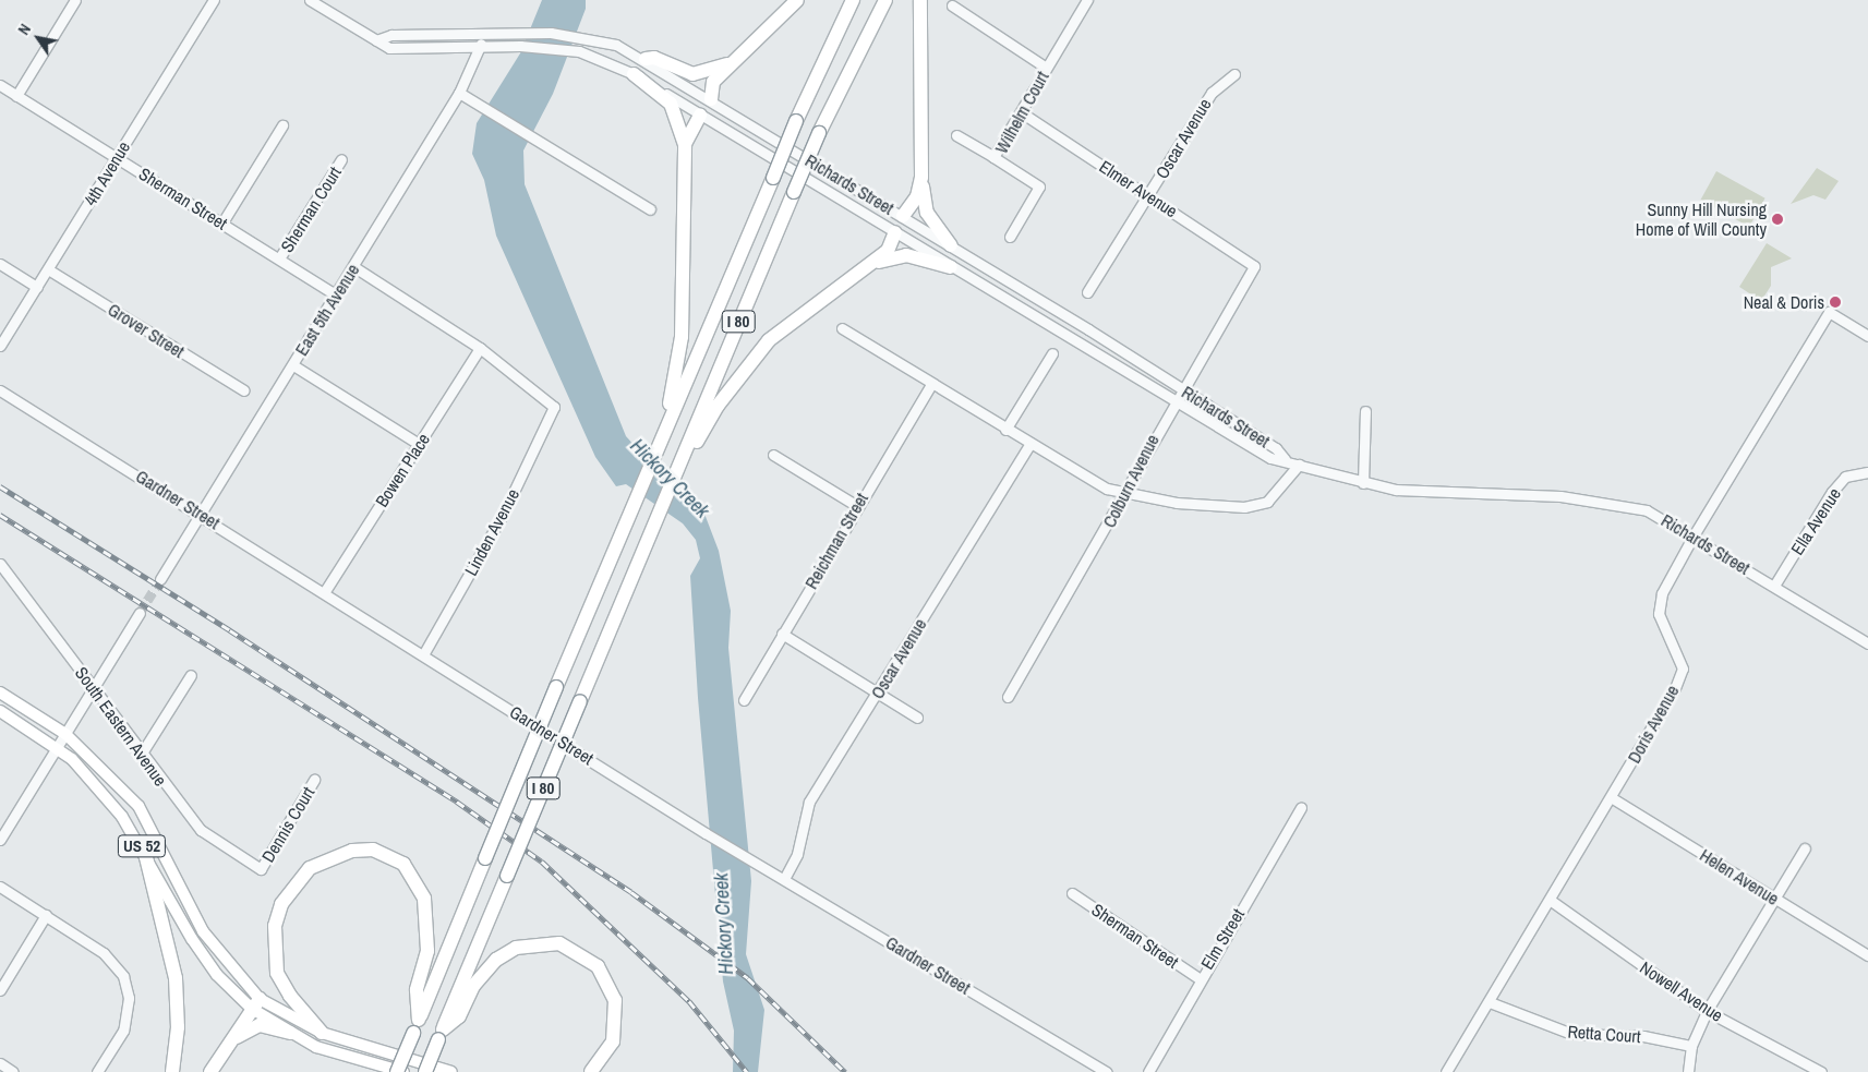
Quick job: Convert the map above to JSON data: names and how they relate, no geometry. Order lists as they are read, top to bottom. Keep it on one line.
{"streets":{"highway":["I 80"],"main road":["US 52"],"street":["Wilhelm Court","Oscar Avenue","4th Avenue","Richards Street","Elmer Avenue","Sherman Street","Sherman Court","East 5th Avenue","Grover Street","Bowen Place","Colburn Avenue","Gardner Street","Ella Avenue","Linden Avenue","Reichman Street","Doris Avenue","South Eastern Avenue","Dennis Court","Helen Avenue","Elm Street","Nowell Avenue","Retta Court"]},"crossings":[["Wilhelm Court","Elmer Avenue"],["Oscar Avenue","Elmer Avenue"],["Oscar Avenue","Gardner Street"],["4th Avenue","Sherman Street"],["4th Avenue","Grover Street"],["Richards Street","East 5th Avenue"],["Richards Street","Colburn Avenue"],["Richards Street","Ella Avenue"],["Richards Street","Doris Avenue"],["Elmer Avenue","Colburn Avenue"],["Sherman Street","Sherman Court"],["Sherman Street","East 5th Avenue"],["Sherman Street","Elm Street"],["East 5th Avenue","Gardner Street"],["Bowen Place","Gardner Street"],["Bowen Place","Linden Avenue"],["Gardner Street","Linden Avenue"],["Doris Avenue","Helen Avenue"],["Doris Avenue","Nowell Avenue"],["Doris Avenue","Retta Court"],["South Eastern Avenue","Dennis Court"]],"water":["Hickory Creek"],"places":["Sunny Hill Nursing Home of Will County","Neal & Doris"],"north":"top left"}
